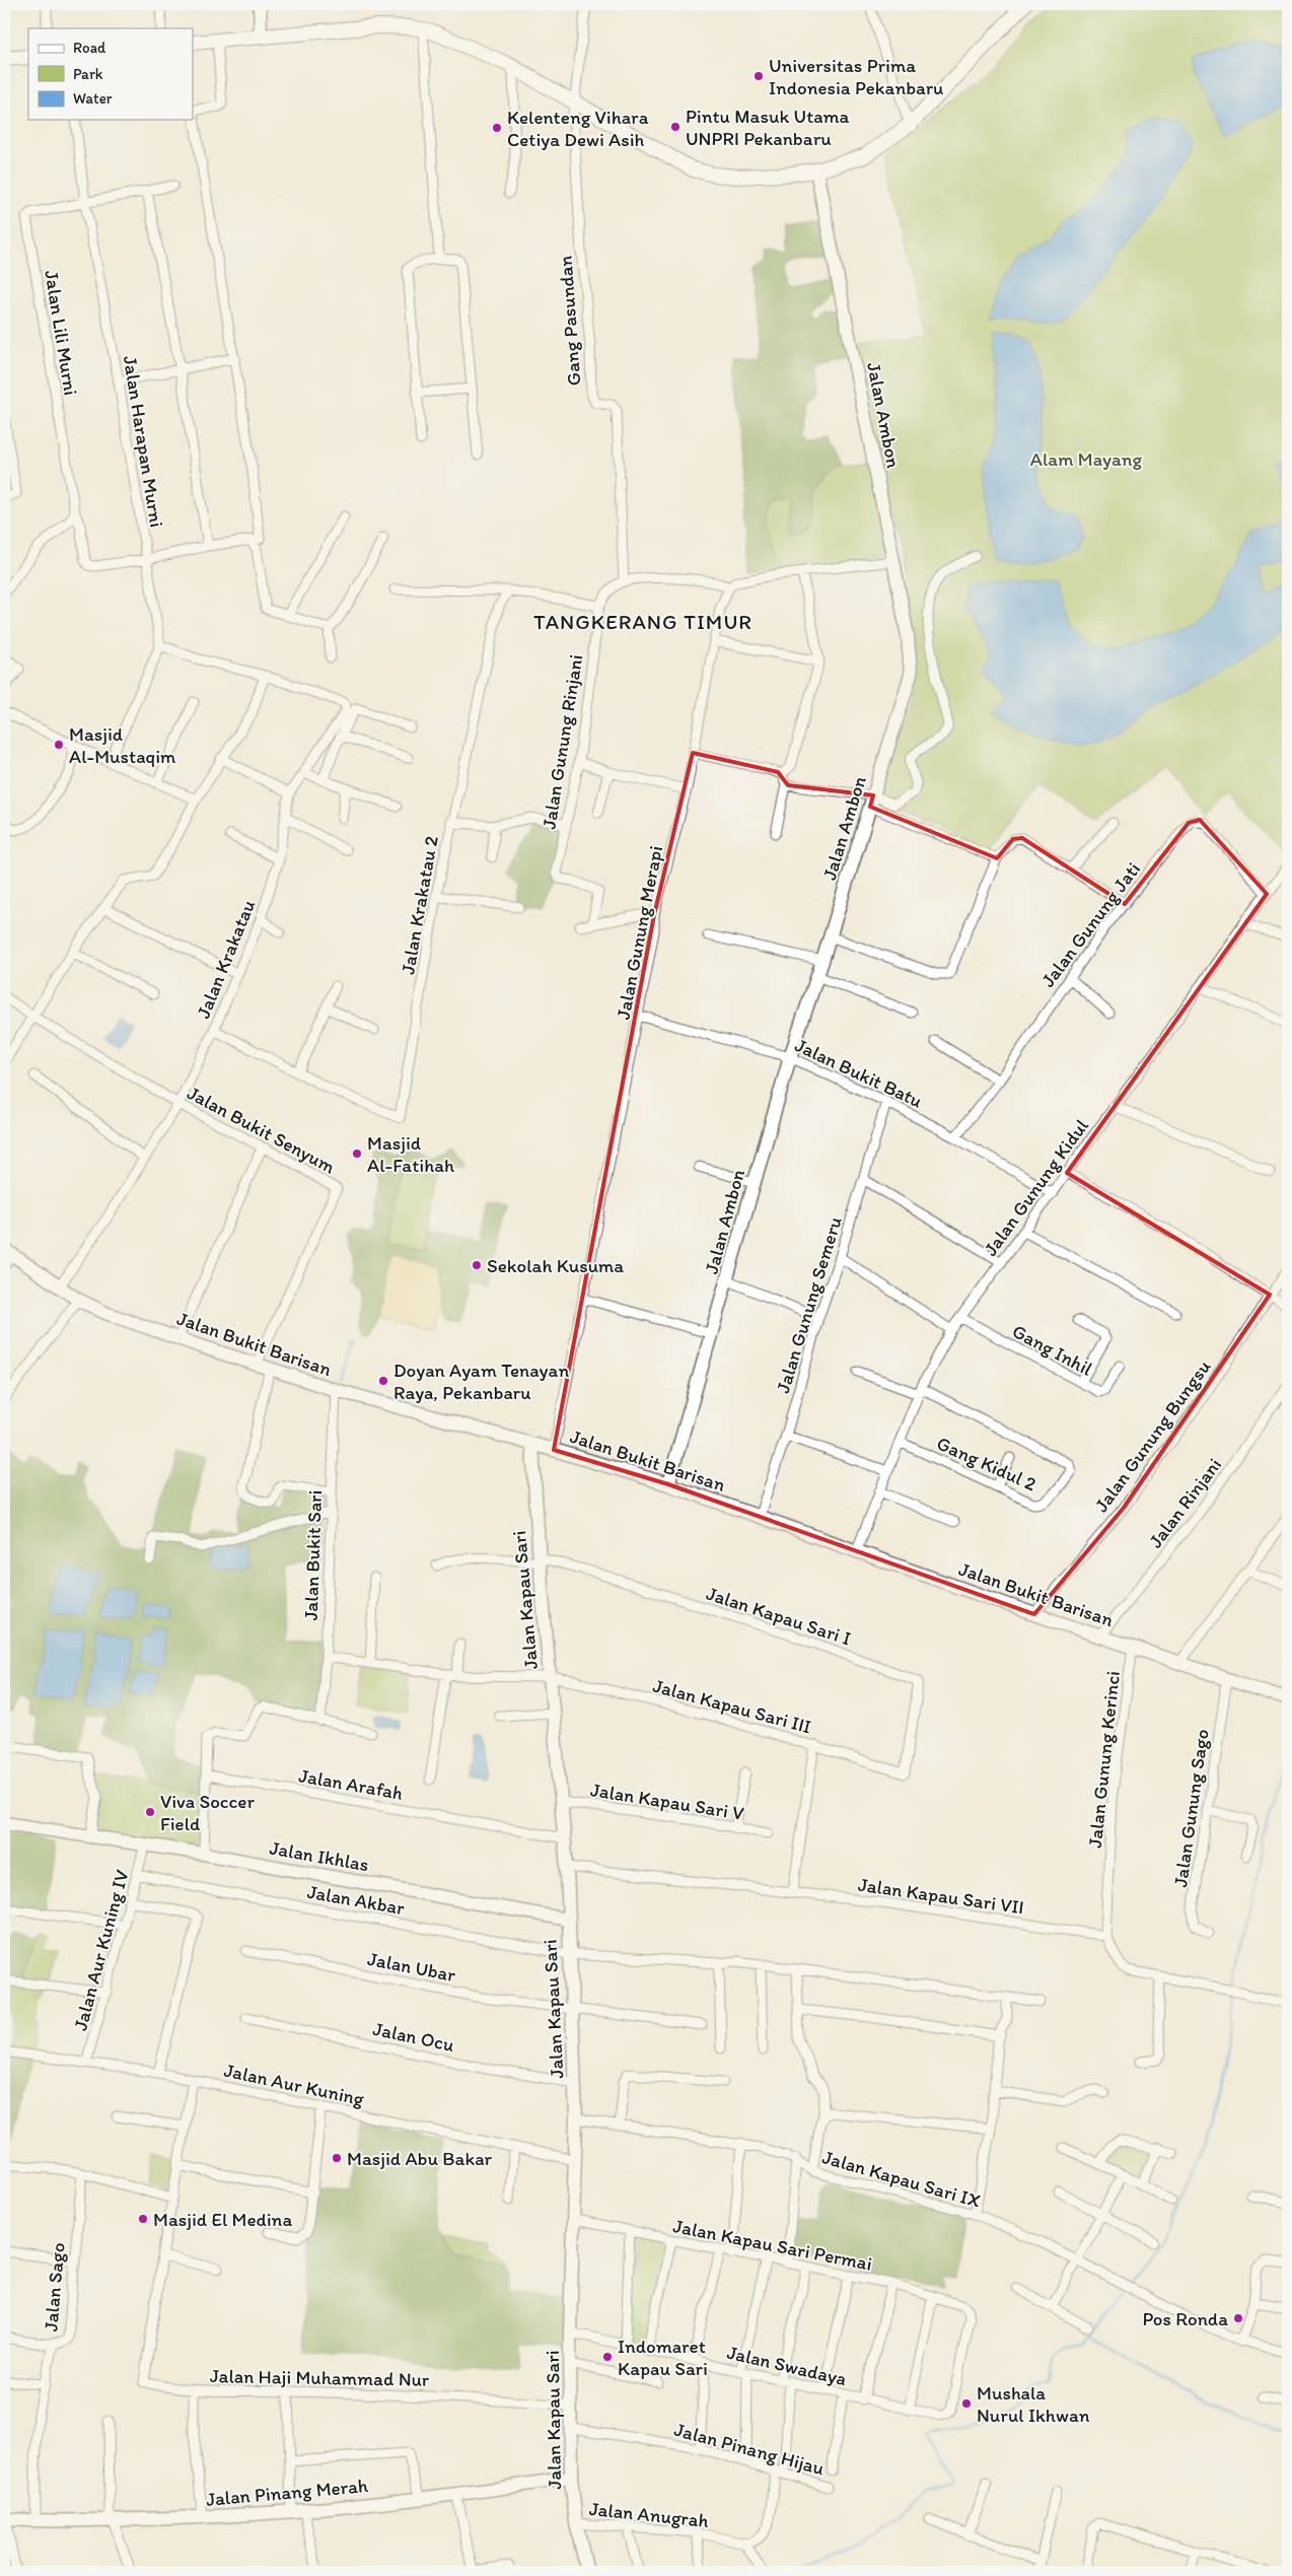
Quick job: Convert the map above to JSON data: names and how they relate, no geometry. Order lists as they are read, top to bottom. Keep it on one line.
{"streets":{"street":["Gang Pasundan","Jalan Lili Murni","Jalan Ambon","Jalan Harapan Murni","Jalan Gunung Rinjani","Jalan Krakatau 2","Jalan Gunung Jati","Jalan Gunung Merapi","Jalan Krakatau","Jalan Bukit Batu","Jalan Bukit Senyum","Jalan Gunung Kidul","Jalan Gunung Semeru","Jalan Bukit Barisan","Gang Inhil","Jalan Gunung Bungsu","Gang Kidul 2","Jalan Rinjani","Jalan Bukit Sari","Jalan Kapau Sari","Jalan Kapau Sari I","Jalan Kapau Sari III","Jalan Gunung Kerinci","Jalan Arafah","Jalan Kapau Sari V","Jalan Gunung Sago","Jalan Ikhlas","Jalan Kapau Sari VII","Jalan Akbar","Jalan Aur Kuning IV","Jalan Ubar","Jalan Ocu","Jalan Aur Kuning","Jalan Kapau Sari IX","Jalan Kapau Sari Permai","Jalan Sago","Jalan Swadaya","Jalan Haji Muhammad Nur","Jalan Pinang Hijau","Jalan Pinang Merah","Jalan Anugrah"]},"crossings":[["Jalan Lili Murni","Jalan Harapan Murni"],["Jalan Ambon","Jalan Bukit Batu"],["Jalan Ambon","Jalan Bukit Barisan"],["Jalan Krakatau 2","Jalan Krakatau"],["Jalan Gunung Jati","Jalan Bukit Batu"],["Jalan Gunung Jati","Jalan Gunung Kidul"],["Jalan Gunung Merapi","Jalan Bukit Batu"],["Jalan Gunung Merapi","Jalan Bukit Barisan"],["Jalan Krakatau","Jalan Bukit Senyum"],["Jalan Krakatau","Jalan Bukit Barisan"],["Jalan Bukit Batu","Jalan Gunung Kidul"],["Jalan Bukit Batu","Jalan Gunung Semeru"],["Jalan Bukit Senyum","Jalan Bukit Barisan"],["Jalan Gunung Kidul","Jalan Bukit Barisan"],["Jalan Gunung Kidul","Gang Inhil"],["Jalan Gunung Kidul","Gang Kidul 2"],["Jalan Gunung Semeru","Jalan Bukit Barisan"],["Jalan Bukit Barisan","Jalan Gunung Bungsu"],["Jalan Bukit Barisan","Jalan Rinjani"],["Jalan Bukit Barisan","Jalan Bukit Sari"],["Jalan Bukit Barisan","Jalan Kapau Sari"],["Jalan Bukit Barisan","Jalan Gunung Kerinci"],["Jalan Bukit Barisan","Jalan Gunung Sago"],["Jalan Bukit Sari","Jalan Kapau Sari III"],["Jalan Kapau Sari","Jalan Kapau Sari I"],["Jalan Kapau Sari","Jalan Kapau Sari III"],["Jalan Kapau Sari","Jalan Arafah"],["Jalan Kapau Sari","Jalan Kapau Sari V"],["Jalan Kapau Sari","Jalan Ikhlas"],["Jalan Kapau Sari","Jalan Kapau Sari VII"],["Jalan Kapau Sari","Jalan Akbar"],["Jalan Kapau Sari","Jalan Ubar"],["Jalan Kapau Sari","Jalan Ocu"],["Jalan Kapau Sari","Jalan Aur Kuning"],["Jalan Kapau Sari","Jalan Kapau Sari IX"],["Jalan Kapau Sari","Jalan Kapau Sari Permai"],["Jalan Kapau Sari","Jalan Swadaya"],["Jalan Kapau Sari","Jalan Haji Muhammad Nur"],["Jalan Kapau Sari","Jalan Pinang Hijau"],["Jalan Kapau Sari","Jalan Pinang Merah"],["Jalan Kapau Sari","Jalan Anugrah"],["Jalan Kapau Sari I","Jalan Kapau Sari III"],["Jalan Gunung Kerinci","Jalan Kapau Sari VII"],["Jalan Ikhlas","Jalan Aur Kuning IV"],["Jalan Akbar","Jalan Aur Kuning IV"],["Jalan Aur Kuning IV","Jalan Aur Kuning"],["Jalan Kapau Sari Permai","Jalan Swadaya"],["Jalan Swadaya","Jalan Pinang Hijau"],["Jalan Haji Muhammad Nur","Jalan Pinang Merah"]],"districts":["TANGKERANG TIMUR"],"parks":["Alam Mayang"],"places":["Universitas Prima Indonesia Pekanbaru","Pintu Masuk Utama UNPRI Pekanbaru","Kelenteng Vihara Cetiya Dewi Asih","Masjid Al-Mustaqim","Masjid Al-Fatihah","Sekolah Kusuma","Doyan Ayam Tenayan Raya, Pekanbaru","Viva Soccer Field","Masjid Abu Bakar","Masjid El Medina","Pos Ronda","Indomaret Kapau Sari","Mushala Nurul Ikhwan"],"legend":["Road","Park","Water"]}
